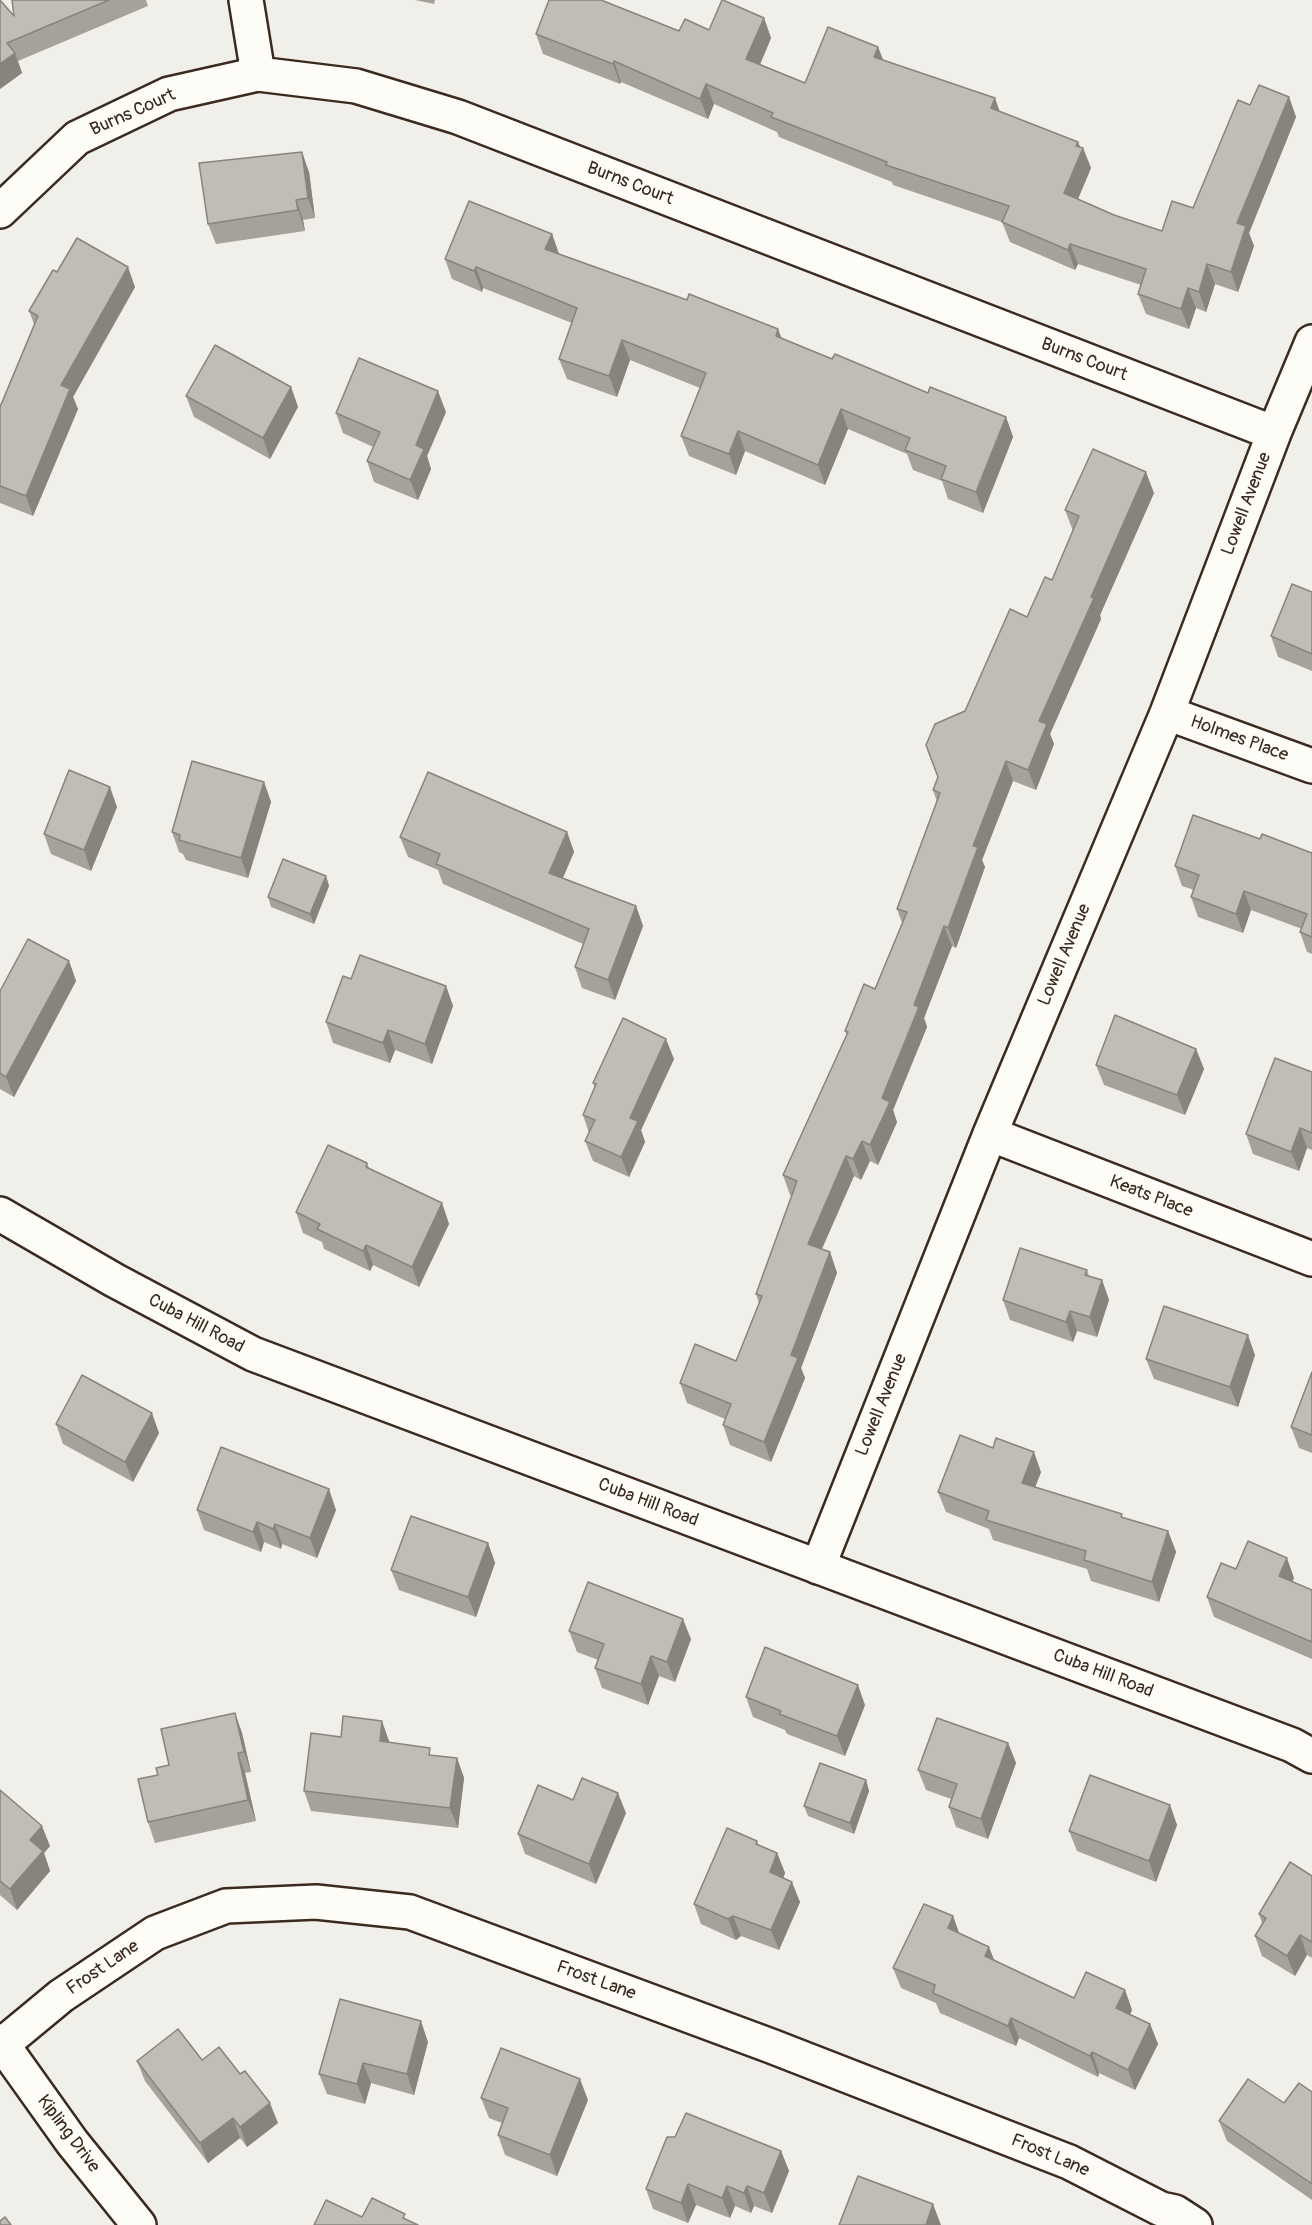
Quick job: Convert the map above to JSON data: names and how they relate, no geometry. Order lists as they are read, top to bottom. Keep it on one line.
{"streets":{"street":["Burns Court","Lowell Avenue","Holmes Place","Keats Place","Cuba Hill Road","Frost Lane","Kipling Drive"]},"crossings":[["Burns Court","Lowell Avenue"],["Lowell Avenue","Holmes Place"],["Lowell Avenue","Keats Place"],["Lowell Avenue","Cuba Hill Road"],["Frost Lane","Kipling Drive"]]}
